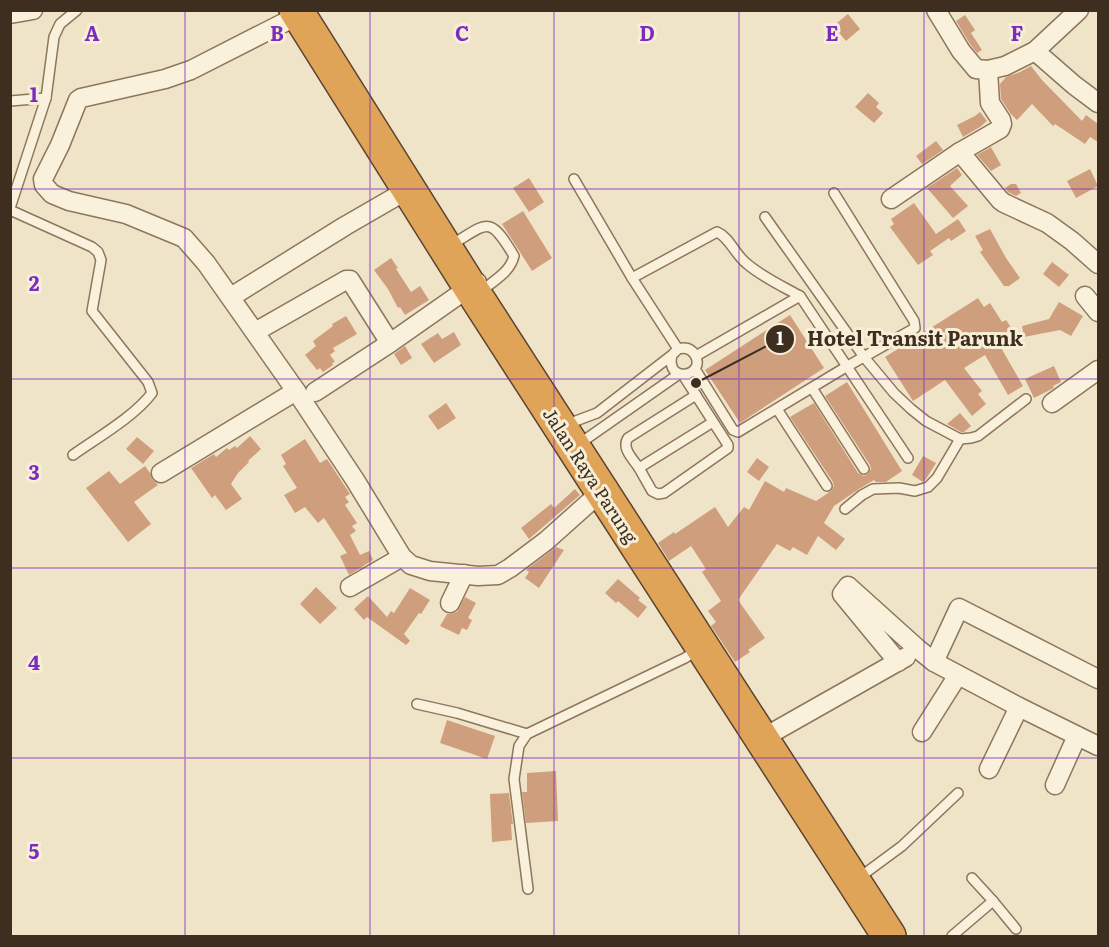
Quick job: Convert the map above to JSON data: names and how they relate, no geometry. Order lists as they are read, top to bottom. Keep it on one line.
{"streets":{"highway":["Jalan Raya Parung"]},"places":["Hotel Transit Parunk"],"grid":{"columns":["A","B","C","D","E","F"],"rows":["1","2","3","4","5"]}}
